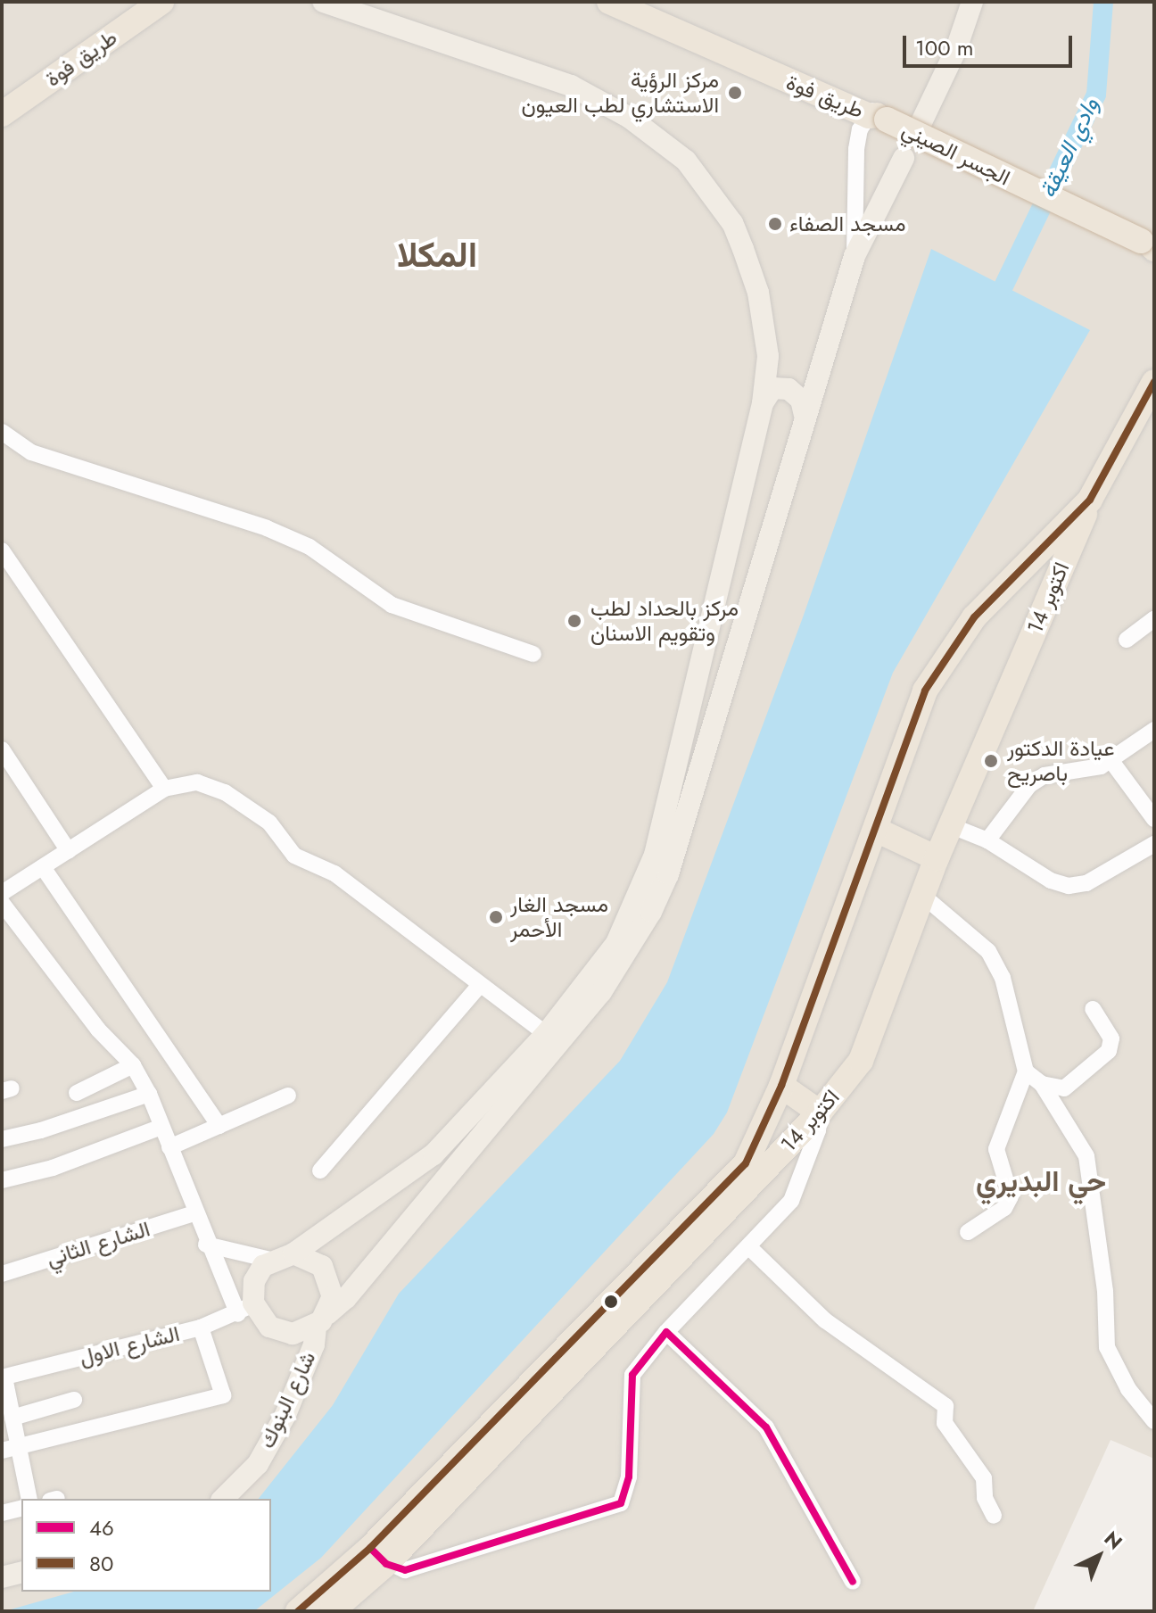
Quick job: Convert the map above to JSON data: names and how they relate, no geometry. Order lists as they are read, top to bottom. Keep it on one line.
{"streets":{"highway":["طريق فوة","الجسر الصيني","14 اكتوبر"],"main road":["شارع البنوك"],"street":["الشارع الثاني","الشارع الاول"]},"crossings":[["طريق فوة","الجسر الصيني"],["الشارع الاول","شارع البنوك"]],"districts":["المكلا","حي البديري"],"water":["وادي العيقة"],"places":["مركز الرؤية الاستشاري لطب العيون","مسجد الصفاء","مركز بالحداد لطب وتقويم الاسنان","عيادة الدكتور باصريح","مسجد الغار الأحمر"],"lines":["transit line 80","transit line 46"],"legend":["46","80"],"scale_bar":"100 m","north":"top right"}
